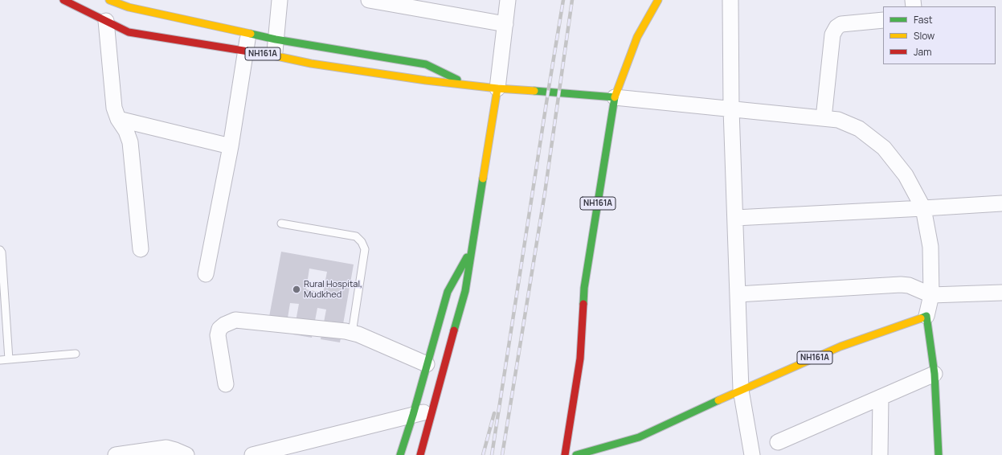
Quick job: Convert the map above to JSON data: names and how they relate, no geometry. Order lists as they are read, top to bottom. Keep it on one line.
{"streets":{"main road":["NH161A"]},"places":["Rural Hospital, Mudkhed"],"legend":["Fast","Slow","Jam"]}
